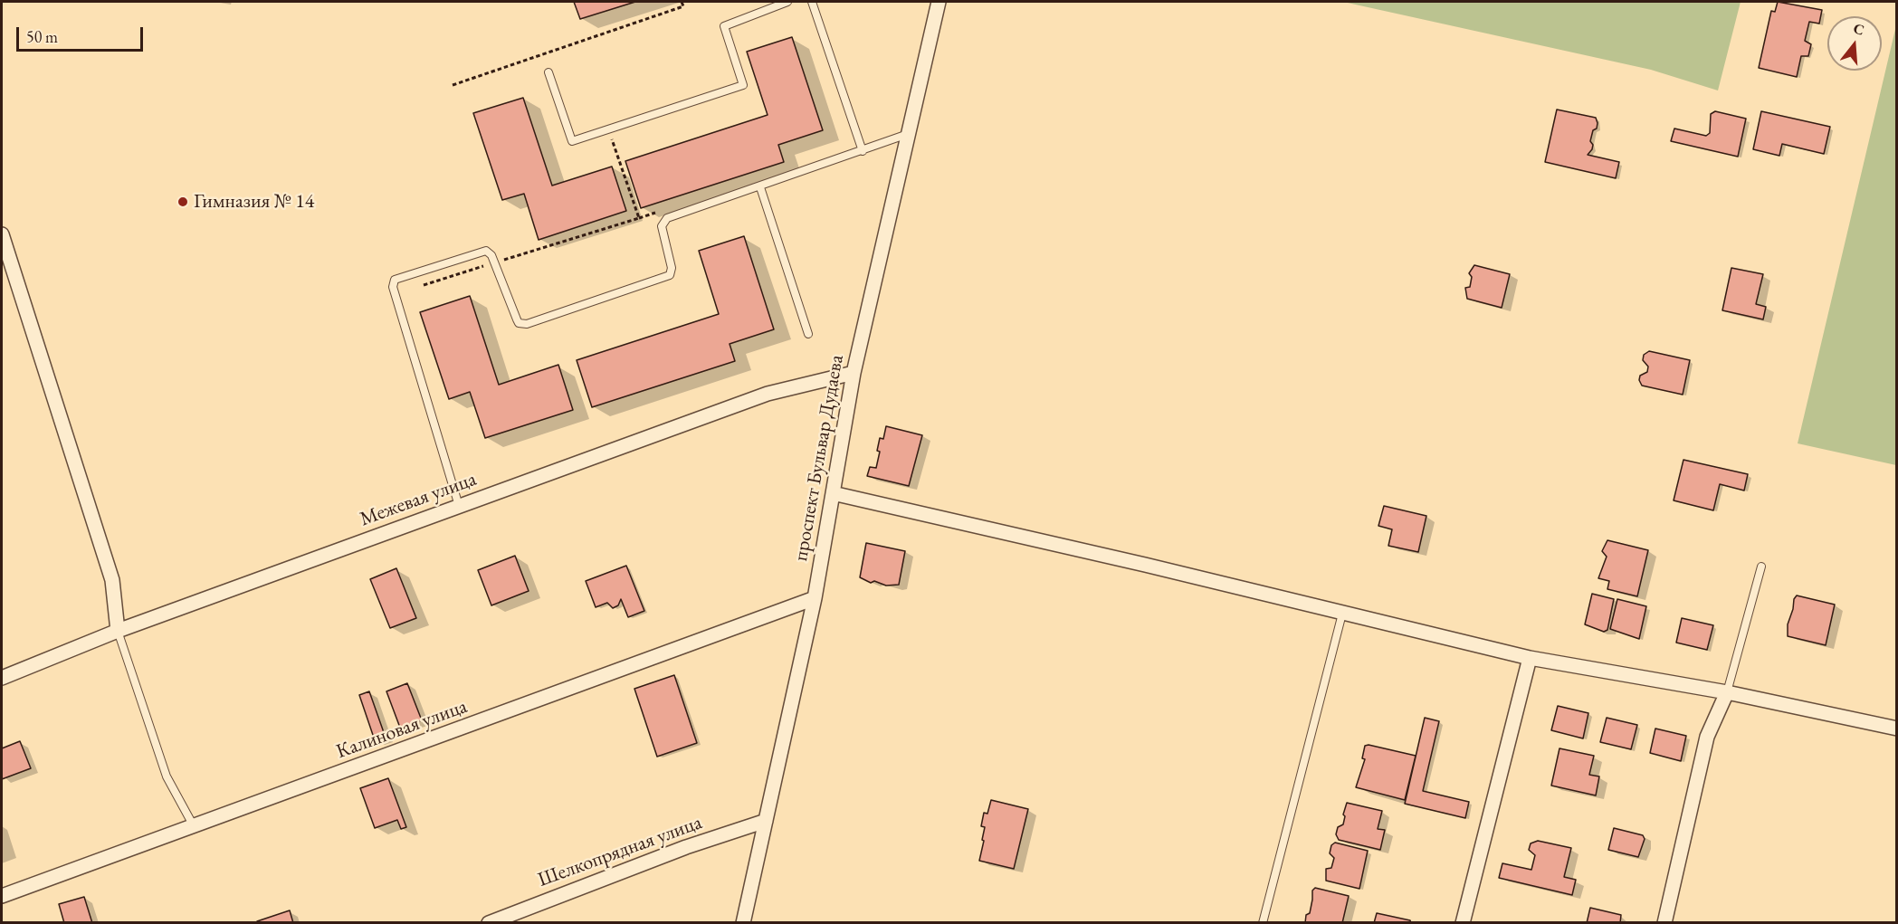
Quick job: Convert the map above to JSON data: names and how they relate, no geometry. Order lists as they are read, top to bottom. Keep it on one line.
{"streets":{"street":["проспект Бульвар Дудаева","Межевая улица","Калиновая улица","Шелкопрядная улица"]},"crossings":[["проспект Бульвар Дудаева","Межевая улица"],["проспект Бульвар Дудаева","Калиновая улица"],["проспект Бульвар Дудаева","Шелкопрядная улица"]],"places":["Гимназия № 14"],"scale_bar":"50 m","north":"top"}
